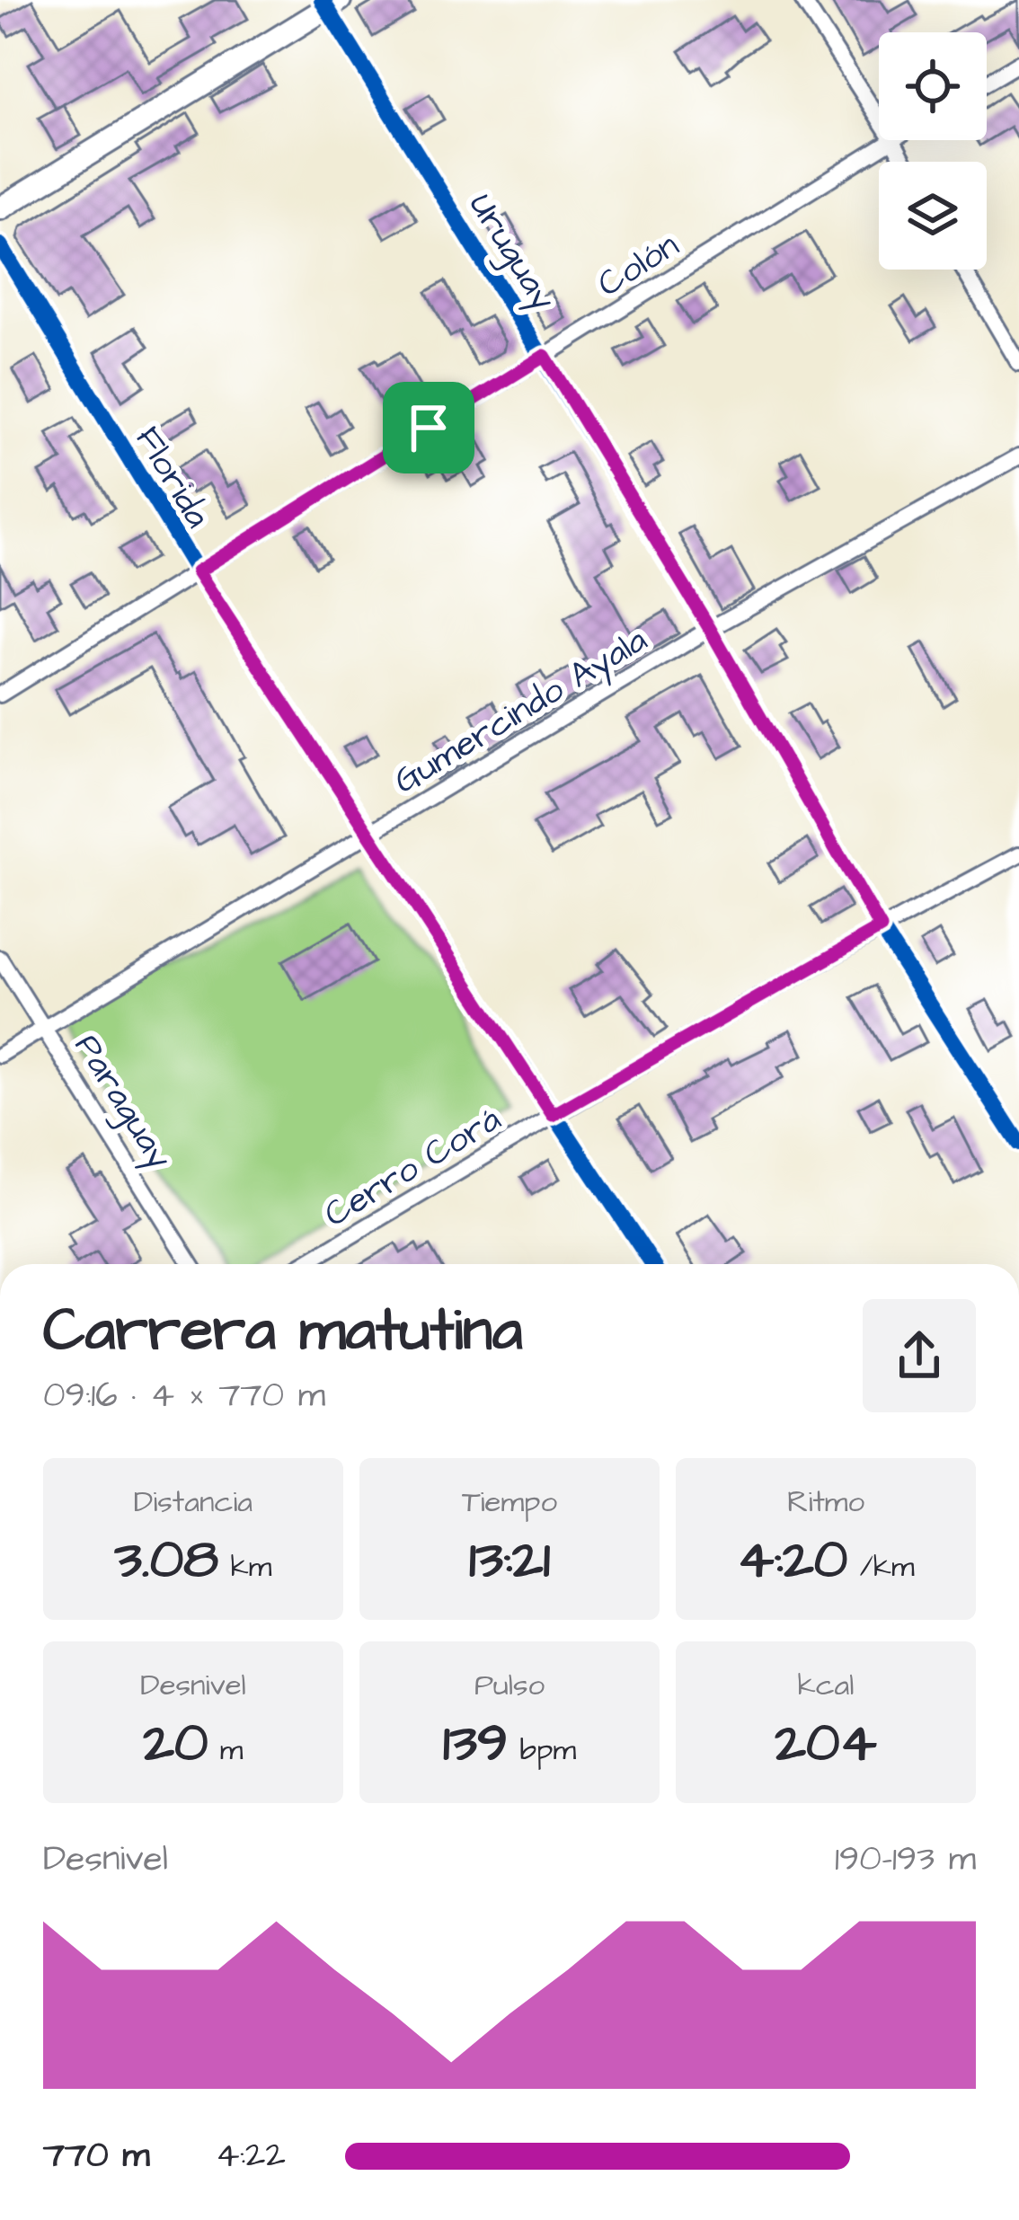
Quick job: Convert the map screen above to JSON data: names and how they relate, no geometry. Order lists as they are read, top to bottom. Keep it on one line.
{"streets":{"street":["Uruguay","Colón","Florida","Gumercindo Ayala","Paraguay","Cerro Corá"]},"crossings":[["Uruguay","Colón"],["Uruguay","Gumercindo Ayala"],["Uruguay","Cerro Corá"],["Colón","Florida"],["Florida","Gumercindo Ayala"],["Florida","Cerro Corá"],["Gumercindo Ayala","Paraguay"]],"page":{"heading":["Carrera matutina","09:16 · 4 × 770 m"],"stats":[["Distancia","3.08 km"],["Tiempo","13:21"],["Ritmo","4:20 /km"],["Desnivel","20 m"],["Pulso","139 bpm"],["kcal","204"]],"chart":["Desnivel","190–193 m"],"list":[{"name":"770 m","note":"4:22"}]}}
